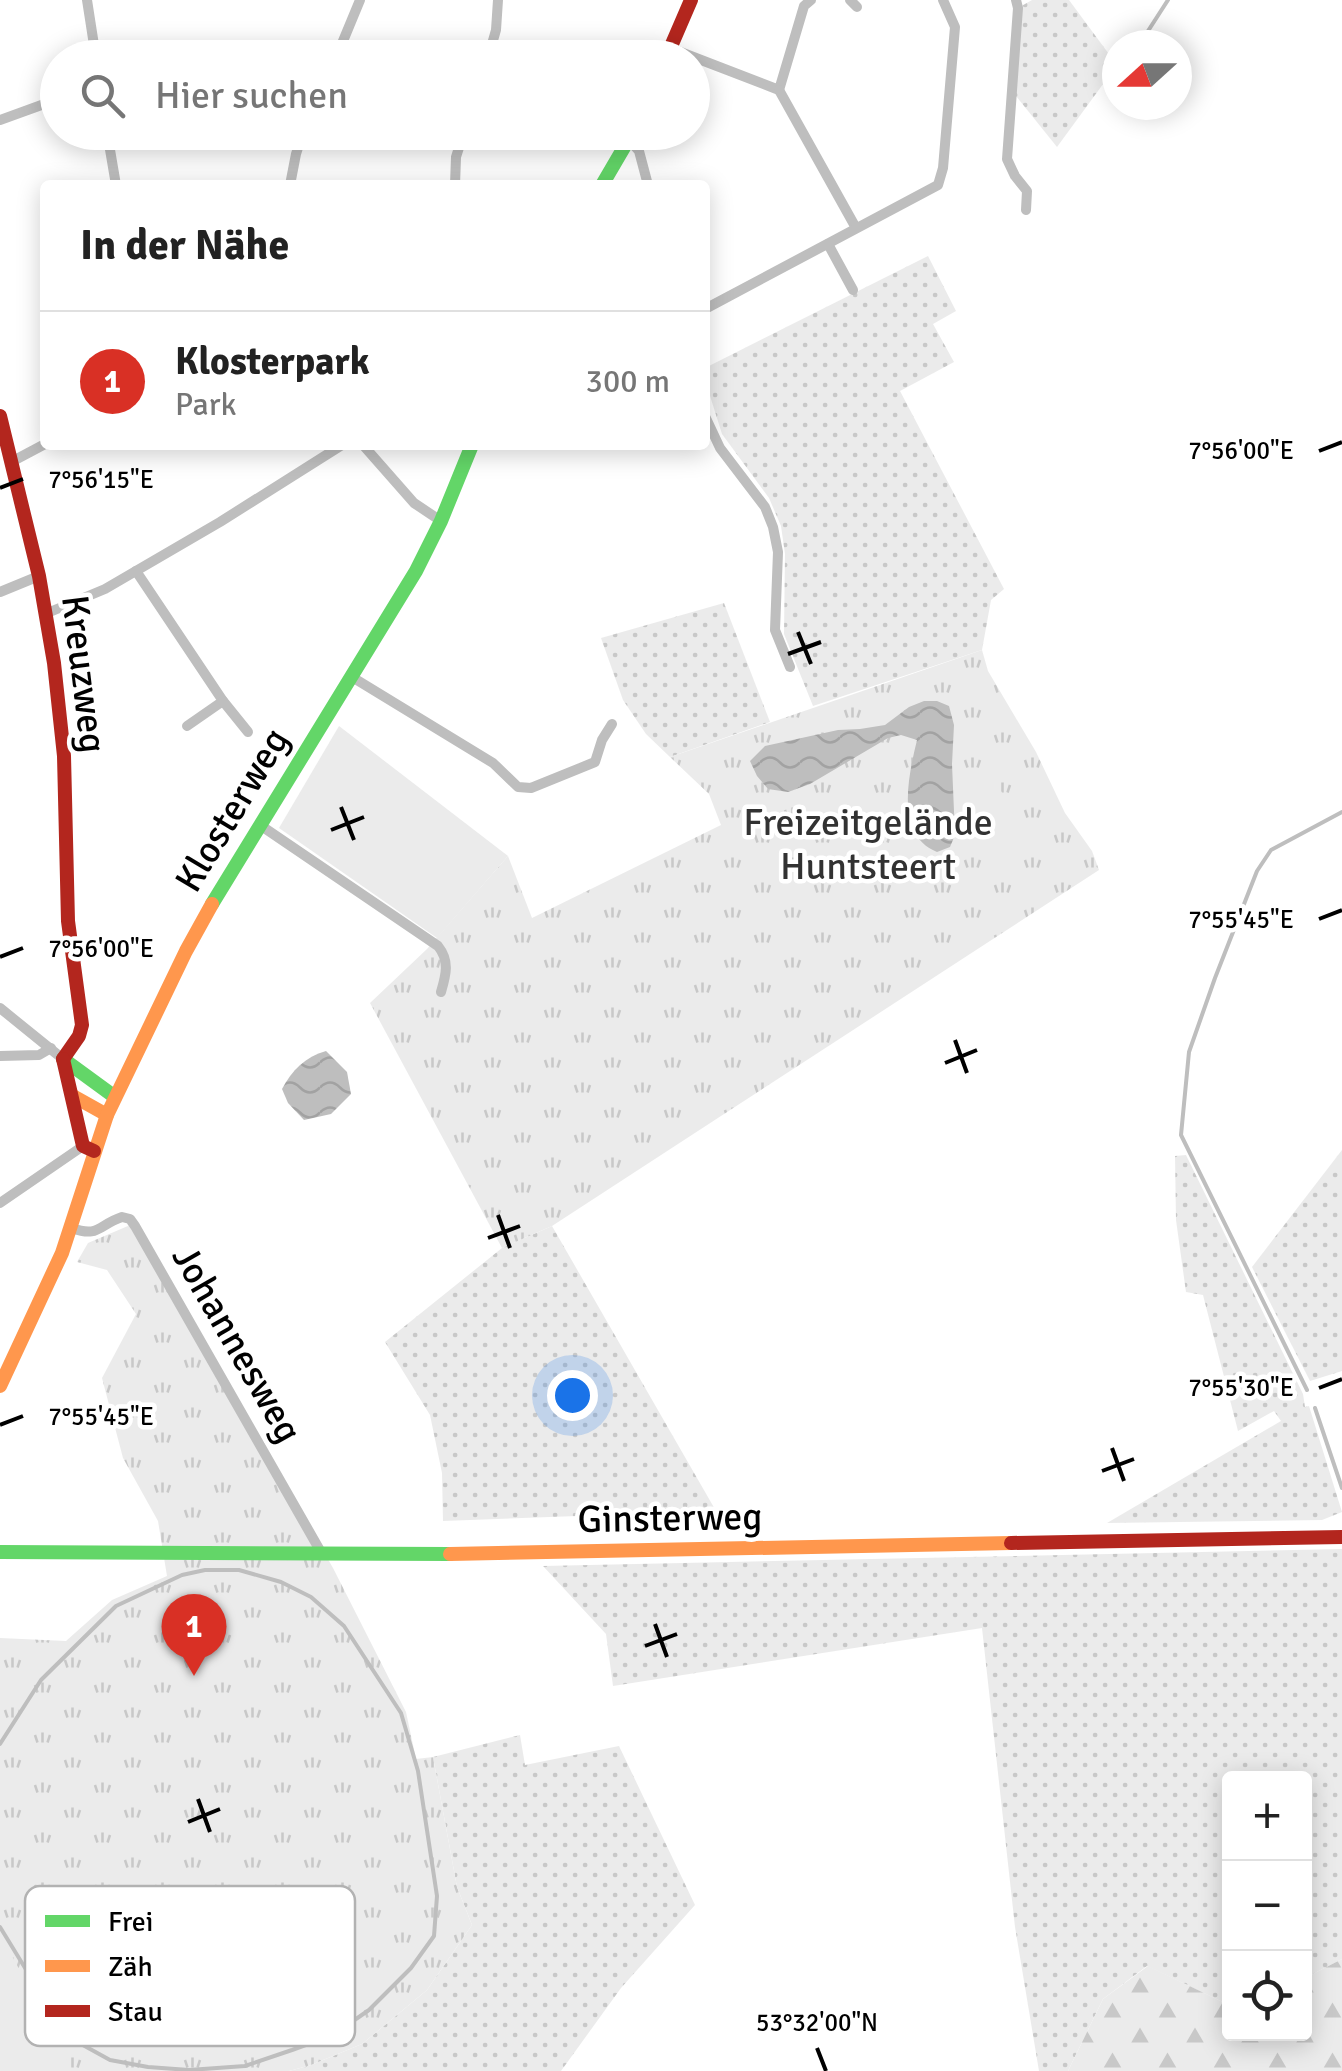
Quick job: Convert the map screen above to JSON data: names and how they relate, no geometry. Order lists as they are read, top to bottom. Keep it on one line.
{"streets":{"street":["Kreuzweg","Klosterweg","Johannesweg","Ginsterweg"]},"crossings":[["Klosterweg","Johannesweg"],["Johannesweg","Ginsterweg"]],"parks":["Freizeitgelände Huntsteert"],"legend":["Frei","Zäh","Stau"],"north":"left","page":{"search":"Hier suchen","heading":"In der Nähe","list":[{"mark":"1","name":"Klosterpark","note":"Park","value":"300 m"}],"pins":"1","map_buttons":["+","−"]},"coordinates":["7°56'00\"E","7°56'15\"E","7°55'45\"E","7°55'30\"E","53°32'00\"N"]}
